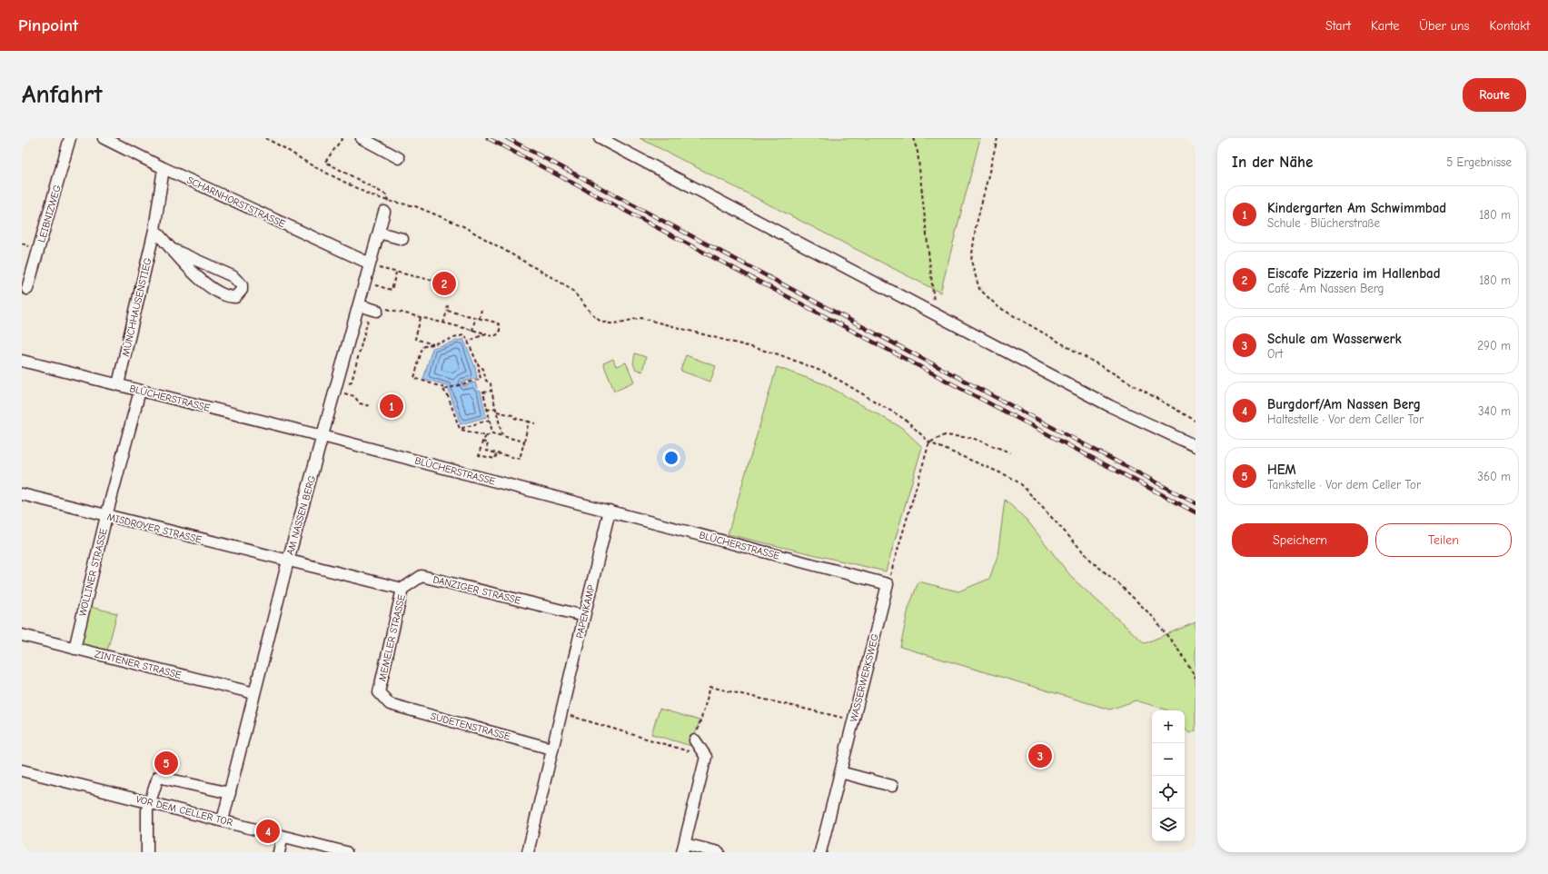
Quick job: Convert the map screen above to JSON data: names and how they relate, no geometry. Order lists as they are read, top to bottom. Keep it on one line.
{"streets":{"street":["SCHARNHORSTSTRASSE","LEIBNIZWEG","MÜNCHHAUSENSTIEG","BLÜCHERSTRASSE","AM NASSEN BERG","MISDROYER STRASSE","WOLLINER STRASSE","DANZIGER STRASSE","PAPENKAMP","MEMELER STRASSE","ZINTENER STRASSE","WASSERWERKSWEG","SUDETENSTRASSE","VOR DEM CELLER TOR"]},"crossings":[["SCHARNHORSTSTRASSE","MÜNCHHAUSENSTIEG"],["SCHARNHORSTSTRASSE","AM NASSEN BERG"],["MÜNCHHAUSENSTIEG","BLÜCHERSTRASSE"],["BLÜCHERSTRASSE","AM NASSEN BERG"],["BLÜCHERSTRASSE","WOLLINER STRASSE"],["BLÜCHERSTRASSE","PAPENKAMP"],["BLÜCHERSTRASSE","WASSERWERKSWEG"],["AM NASSEN BERG","MISDROYER STRASSE"],["AM NASSEN BERG","ZINTENER STRASSE"],["AM NASSEN BERG","VOR DEM CELLER TOR"],["MISDROYER STRASSE","WOLLINER STRASSE"],["WOLLINER STRASSE","ZINTENER STRASSE"],["DANZIGER STRASSE","PAPENKAMP"],["DANZIGER STRASSE","MEMELER STRASSE"],["PAPENKAMP","SUDETENSTRASSE"],["MEMELER STRASSE","SUDETENSTRASSE"]],"page":{"header":"Pinpoint","nav":["Start","Karte","Über uns","Kontakt"],"buttons":["Route",["Speichern","Teilen"]],"title":"Anfahrt","heading":["In der Nähe","5 Ergebnisse"],"list":[{"mark":"1","name":"Kindergarten Am Schwimmbad","note":"Schule · Blücherstraße","value":"180 m"},{"mark":"2","name":"Eiscafe Pizzeria im Hallenbad","note":"Café · Am Nassen Berg","value":"180 m"},{"mark":"3","name":"Schule am Wasserwerk","note":"Ort","value":"290 m"},{"mark":"4","name":"Burgdorf/Am Nassen Berg","note":"Haltestelle · Vor dem Celler Tor","value":"340 m"},{"mark":"5","name":"HEM","note":"Tankstelle · Vor dem Celler Tor","value":"360 m"}],"pins":["2","1","3","5","4"],"map_buttons":["+","−"]}}
